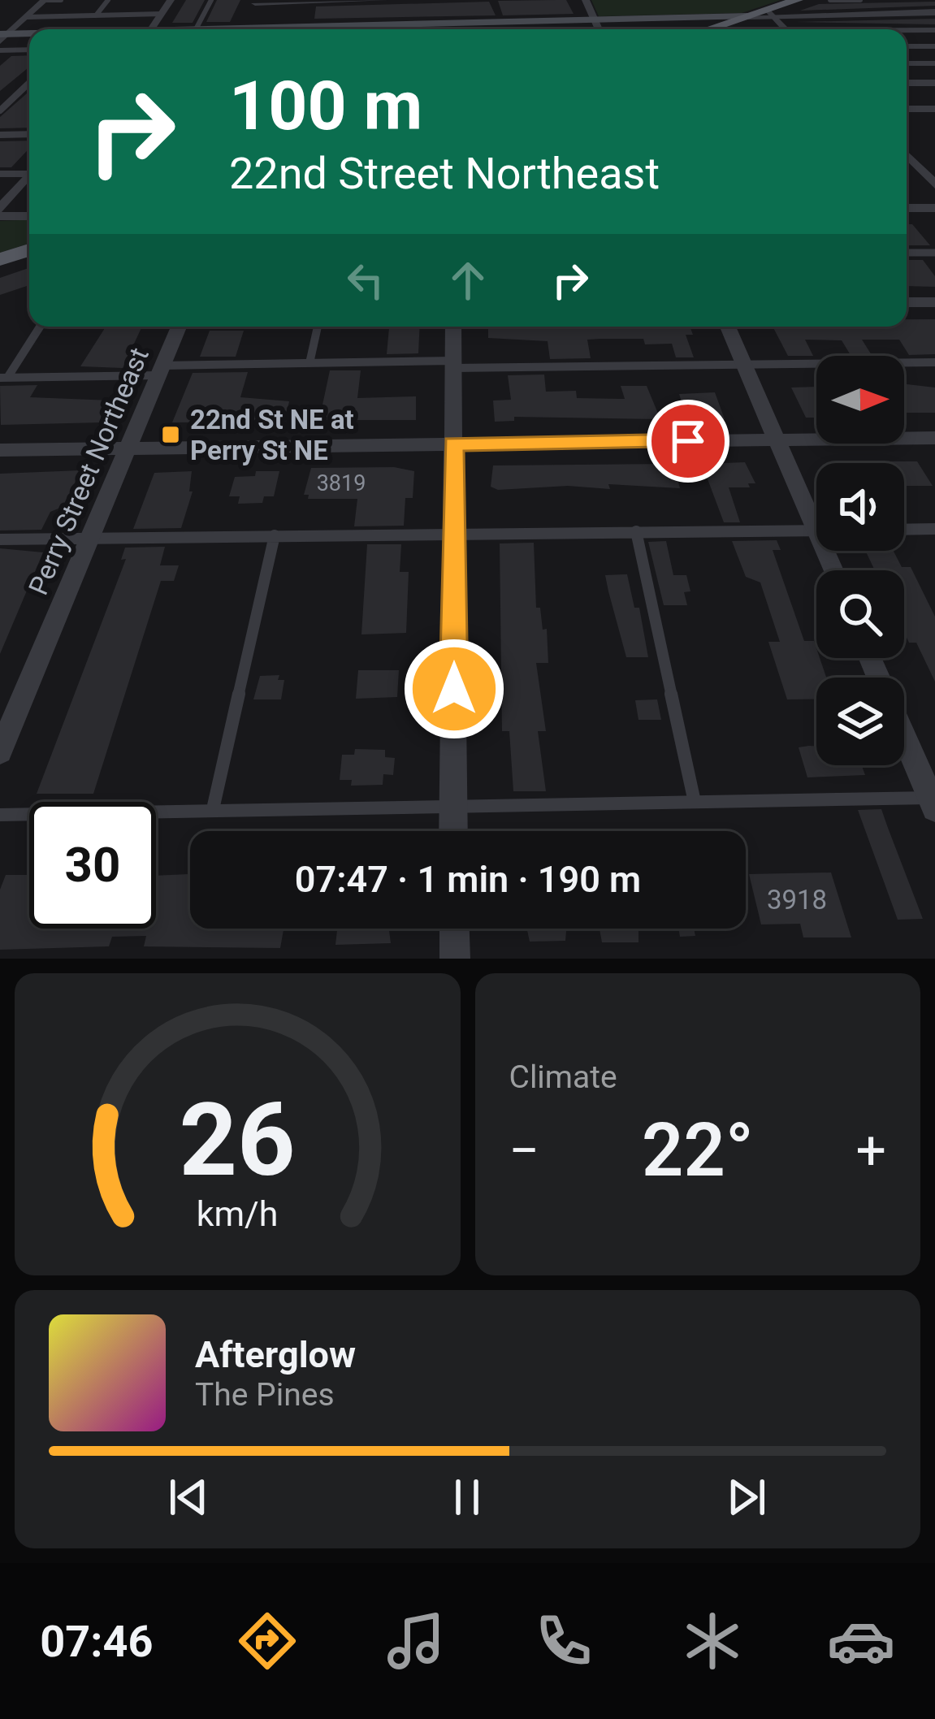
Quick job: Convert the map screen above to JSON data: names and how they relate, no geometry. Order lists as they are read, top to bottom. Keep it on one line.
{"streets":{"street":["Perry Street Northeast"]},"places":{"transit":["22nd St NE at Perry St NE"]},"house_numbers":["3819","3918"],"north":"right","page":{"turn":["100 m","22nd Street Northeast"],"limit":"30","trip":"07:47 · 1 min · 190 m","tile":"Climate","heat":["−","22°","+"],"song":["Afterglow","The Pines"],"tabs":"07:46","gauge":["26","km/h"]}}
